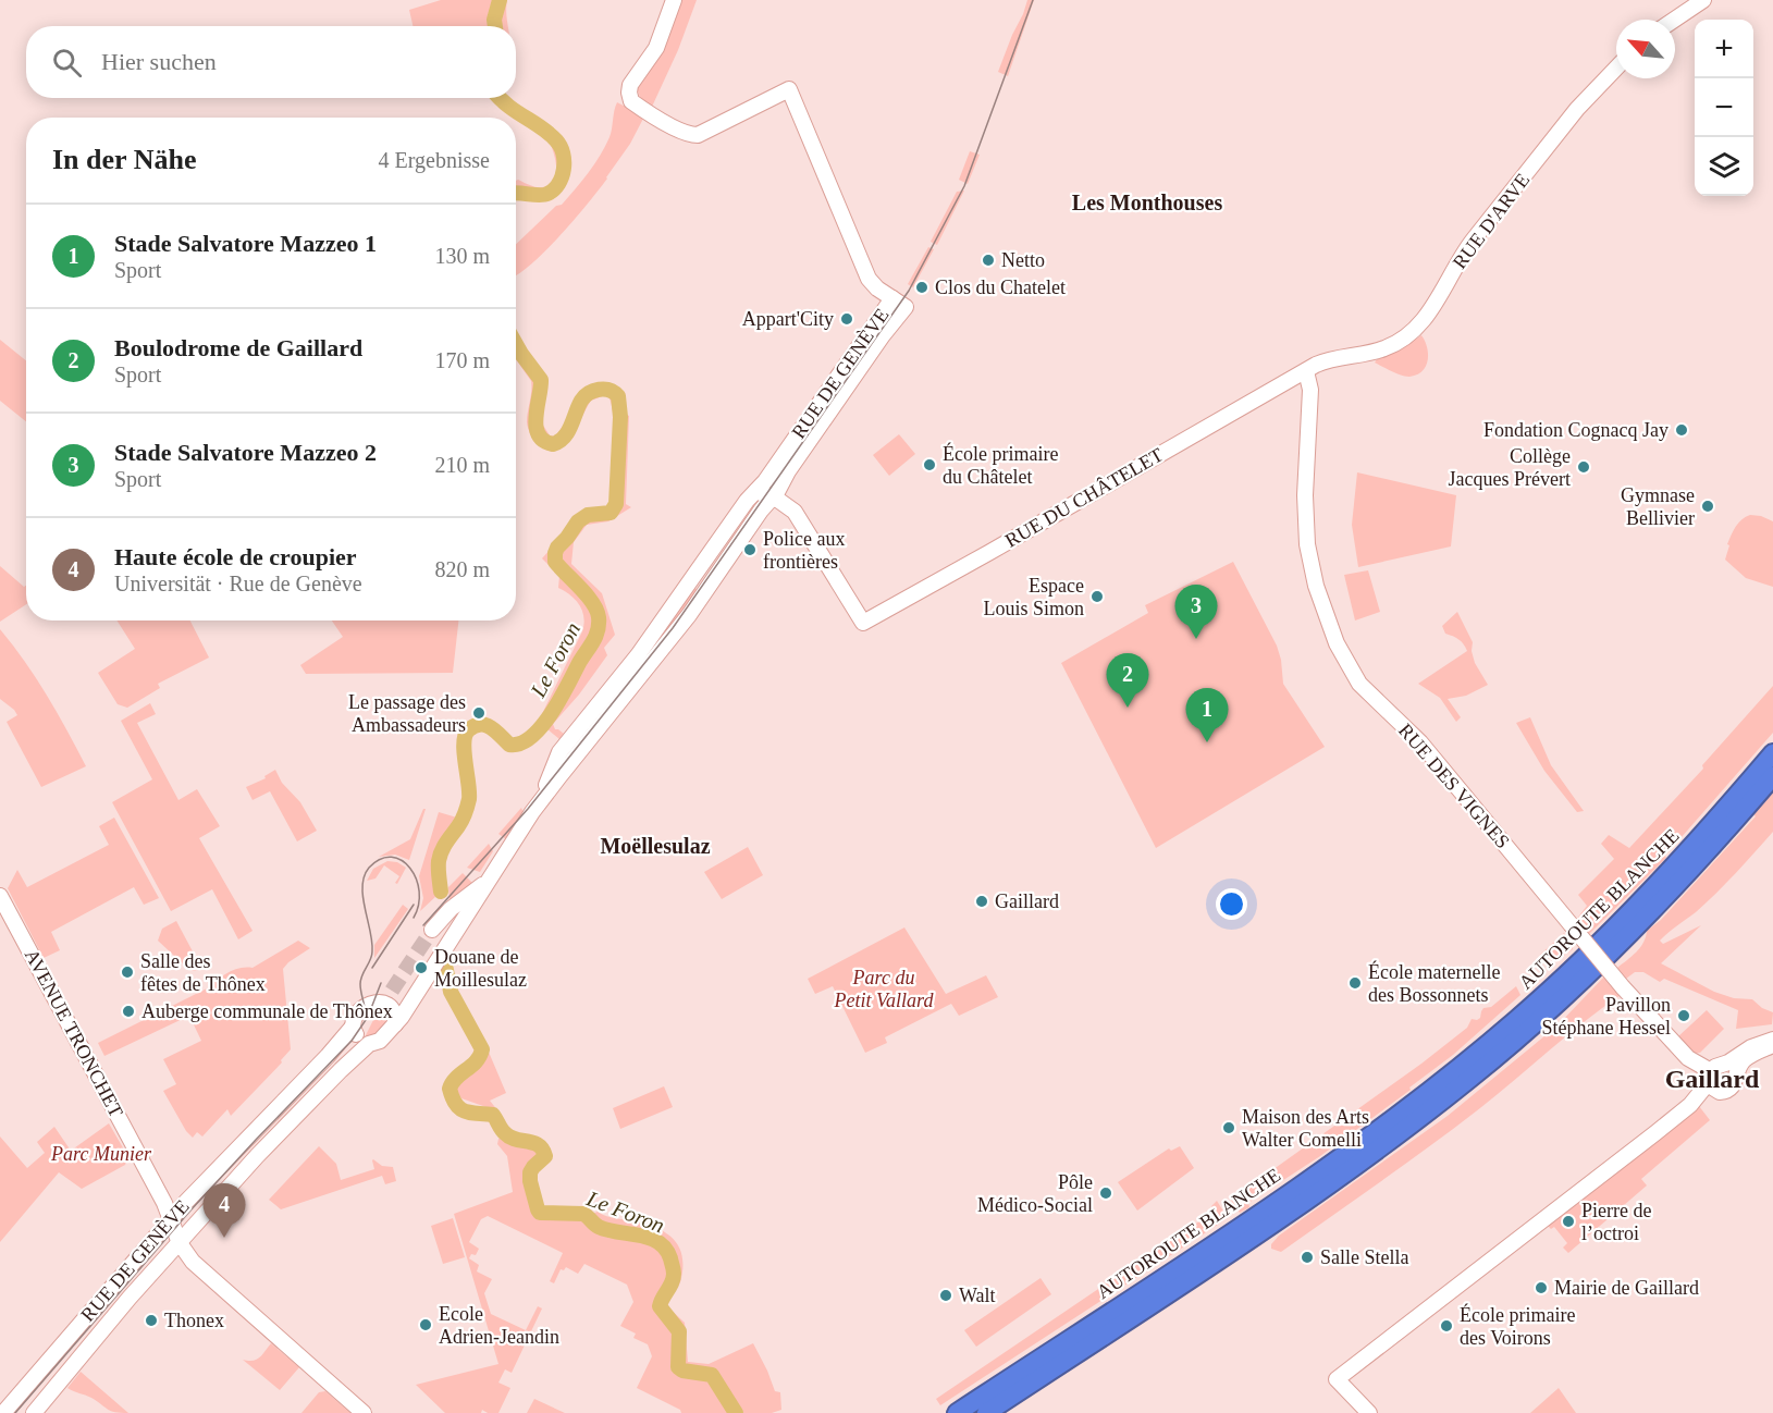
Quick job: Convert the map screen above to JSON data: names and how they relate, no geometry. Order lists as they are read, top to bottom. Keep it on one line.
{"streets":{"highway":["AUTOROUTE BLANCHE"],"main road":["RUE D'ARVE","RUE DE GENÈVE","RUE DU CHÂTELET","RUE DES VIGNES","AVENUE TRONCHET"]},"crossings":[["RUE D'ARVE","RUE DU CHÂTELET"],["RUE D'ARVE","RUE DES VIGNES"],["RUE DE GENÈVE","RUE DU CHÂTELET"],["RUE DE GENÈVE","AVENUE TRONCHET"],["RUE DU CHÂTELET","RUE DES VIGNES"]],"districts":["Les Monthouses","Moëllesulaz","Gaillard"],"water":["Le Foron"],"parks":["Parc du Petit Vallard","Parc Munier"],"places":["Netto","Clos du Chatelet","Appart'City","Fondation Cognacq Jay","École primaire du Châtelet","Collège Jacques Prévert","Gymnase Bellivier","Police aux frontières","Espace Louis Simon","Le passage des Ambassadeurs","Gaillard","Douane de Moillesulaz","Salle des fêtes de Thônex","École maternelle des Bossonnets","Auberge communale de Thônex","Pavillon Stéphane Hessel","Maison des Arts Walter Comelli","Pôle Médico-Social","Pierre de l’octroi","Salle Stella","Mairie de Gaillard","Walt","Thonex","Ecole Adrien-Jeandin","École primaire des Voirons"],"north":"top left","page":{"map_buttons":["+","−"],"search":"Hier suchen","heading":["In der Nähe","4 Ergebnisse"],"list":[{"mark":"1","name":"Stade Salvatore Mazzeo 1","note":"Sport","value":"130 m"},{"mark":"2","name":"Boulodrome de Gaillard","note":"Sport","value":"170 m"},{"mark":"3","name":"Stade Salvatore Mazzeo 2","note":"Sport","value":"210 m"},{"mark":"4","name":"Haute école de croupier","note":"Universität · Rue de Genève","value":"820 m"}],"pins":["3","2","1","4"]}}
